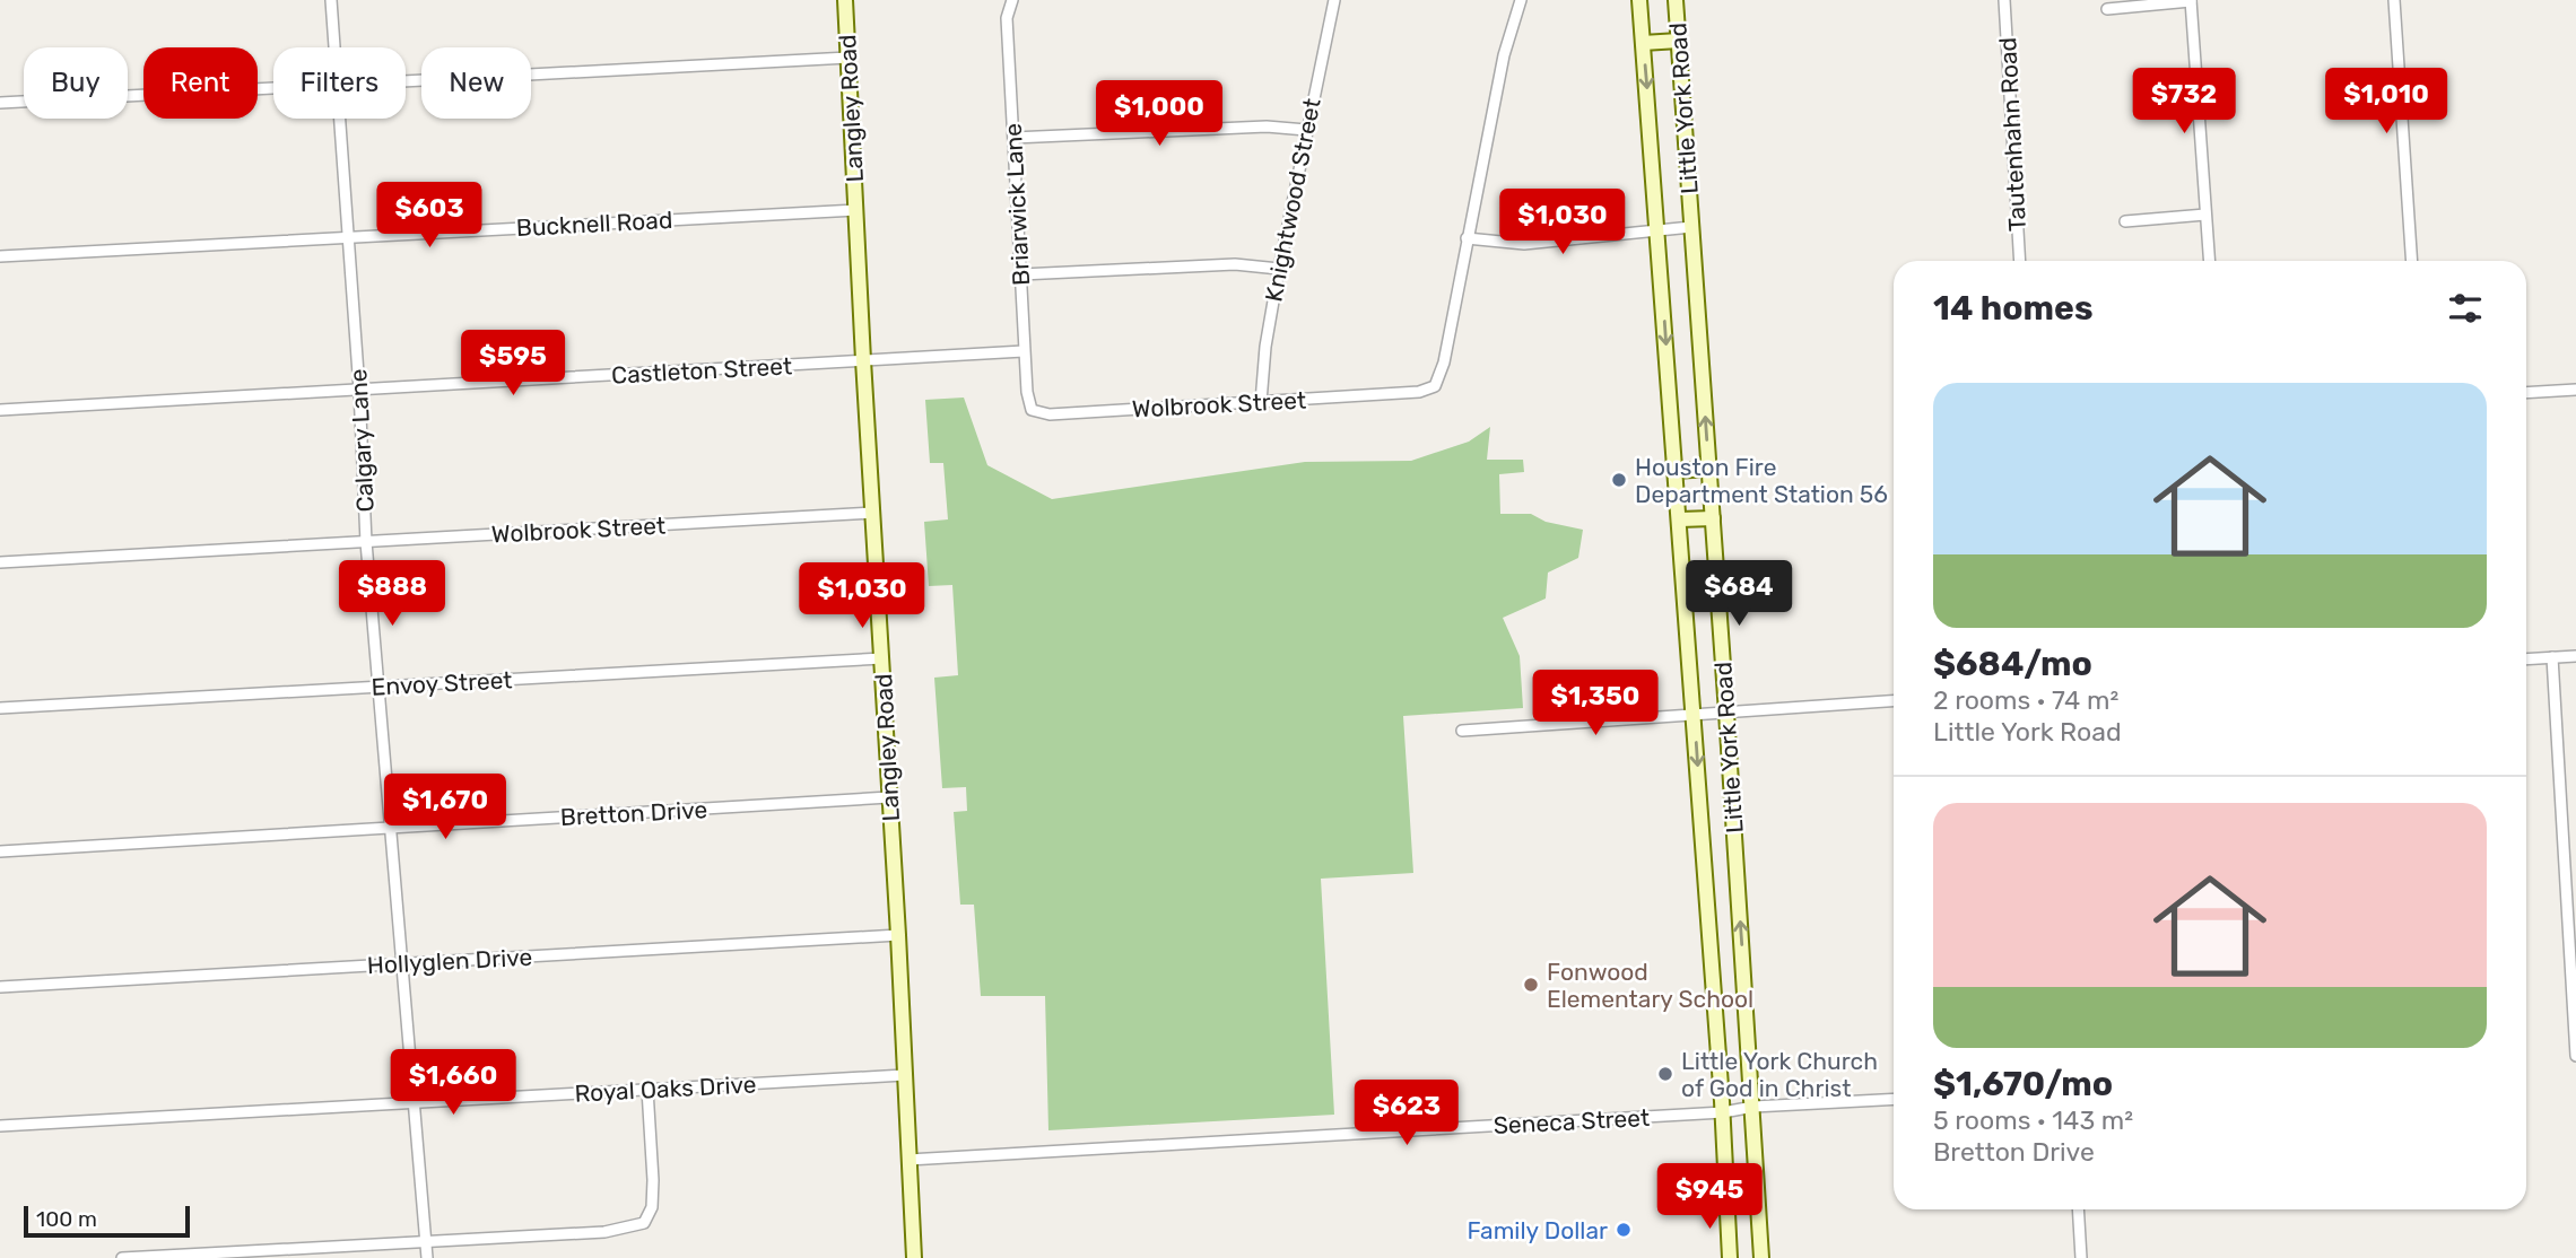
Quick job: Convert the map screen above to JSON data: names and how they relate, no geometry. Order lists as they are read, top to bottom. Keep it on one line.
{"streets":{"main road":["Langley Road","Little York Road"],"street":["Tautenhahn Road","Knightwood Street","Briarwick Lane","Bucknell Road","Castleton Street","Wolbrook Street","Calgary Lane","Envoy Street","Bretton Drive","Hollyglen Drive","Royal Oaks Drive","Seneca Street"]},"crossings":[["Langley Road","Bucknell Road"],["Langley Road","Castleton Street"],["Langley Road","Wolbrook Street"],["Langley Road","Envoy Street"],["Langley Road","Bretton Drive"],["Langley Road","Hollyglen Drive"],["Langley Road","Royal Oaks Drive"],["Langley Road","Seneca Street"],["Little York Road","Seneca Street"],["Knightwood Street","Wolbrook Street"],["Briarwick Lane","Castleton Street"],["Briarwick Lane","Wolbrook Street"],["Bucknell Road","Calgary Lane"],["Castleton Street","Calgary Lane"],["Wolbrook Street","Calgary Lane"],["Calgary Lane","Envoy Street"],["Calgary Lane","Bretton Drive"],["Calgary Lane","Hollyglen Drive"],["Calgary Lane","Royal Oaks Drive"]],"places":["Houston Fire Department Station 56","Fonwood Elementary School","Little York Church of God in Christ","Family Dollar"],"scale_bar":"100 m","page":{"chip":["Buy","Rent","Filters","New"],"price":["$732","$1,010","$1,000","$603","$1,030","$595","$888","$684","$1,030","$1,350","$1,670","$1,660","$623","$945"],"heading":"14 homes","list":[{"name":"$684/mo","note":"2 rooms · 74 m² · Little York Road"},{"name":"$1,670/mo","note":"5 rooms · 143 m² · Bretton Drive"}],"scale":"100 m"}}
